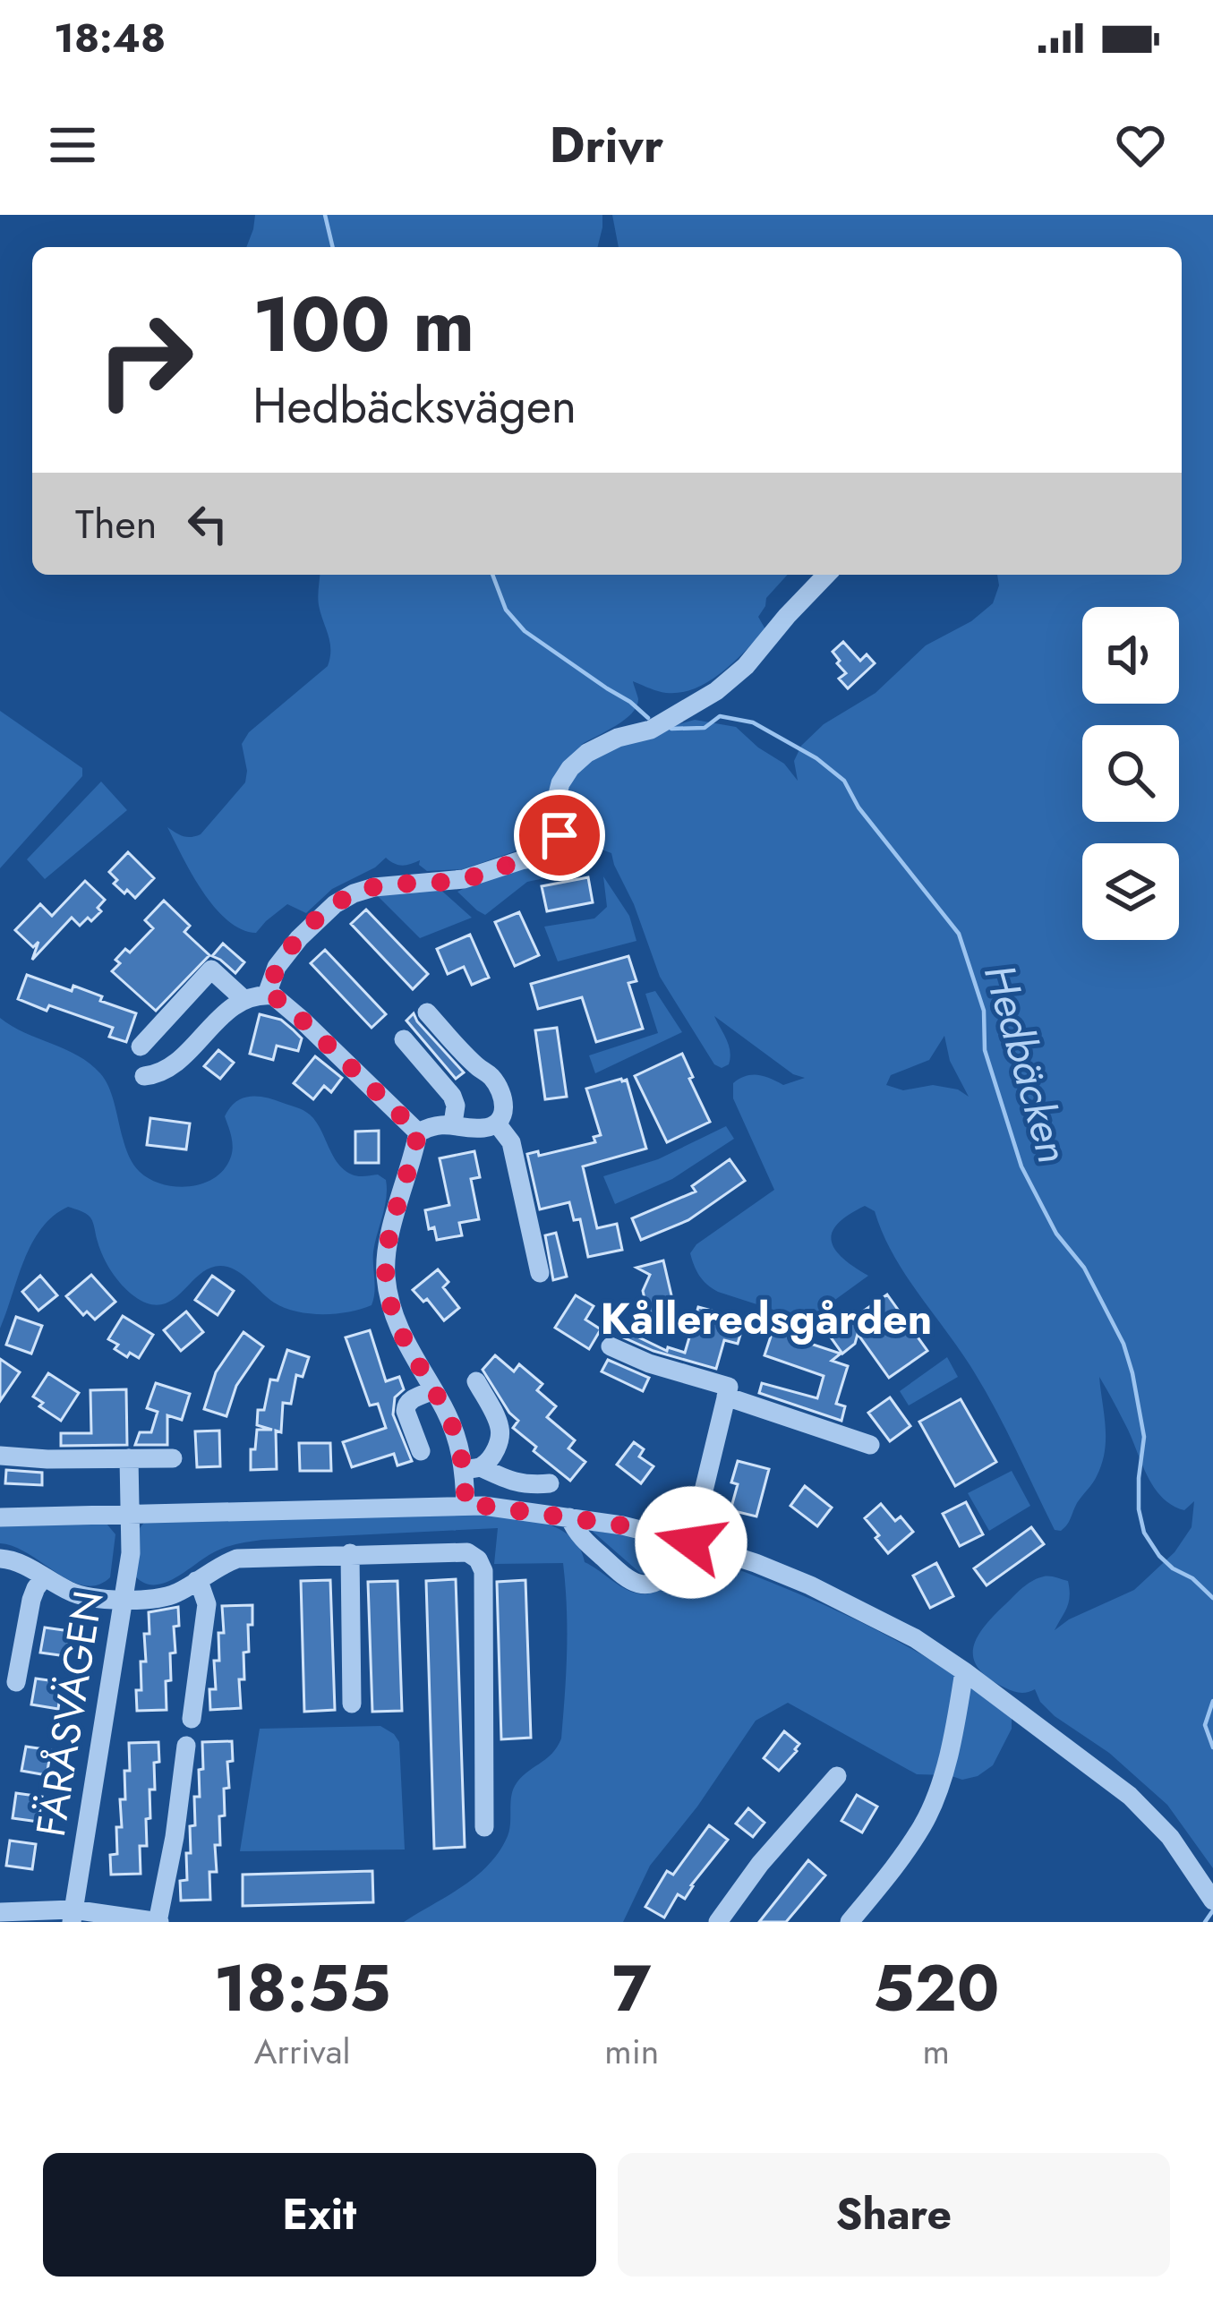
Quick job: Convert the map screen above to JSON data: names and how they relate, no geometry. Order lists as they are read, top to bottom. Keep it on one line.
{"streets":{"street":["FÄRÅSVÄGEN"]},"districts":["Kålleredsgården"],"water":["Hedbäcken"],"page":{"status":"18:48","header":"Drivr","turn":["100 m","Hedbäcksvägen"],"then":"Then","eta":["18:55","Arrival","7","min","520","m"],"buttons":["Exit","Share"]}}
